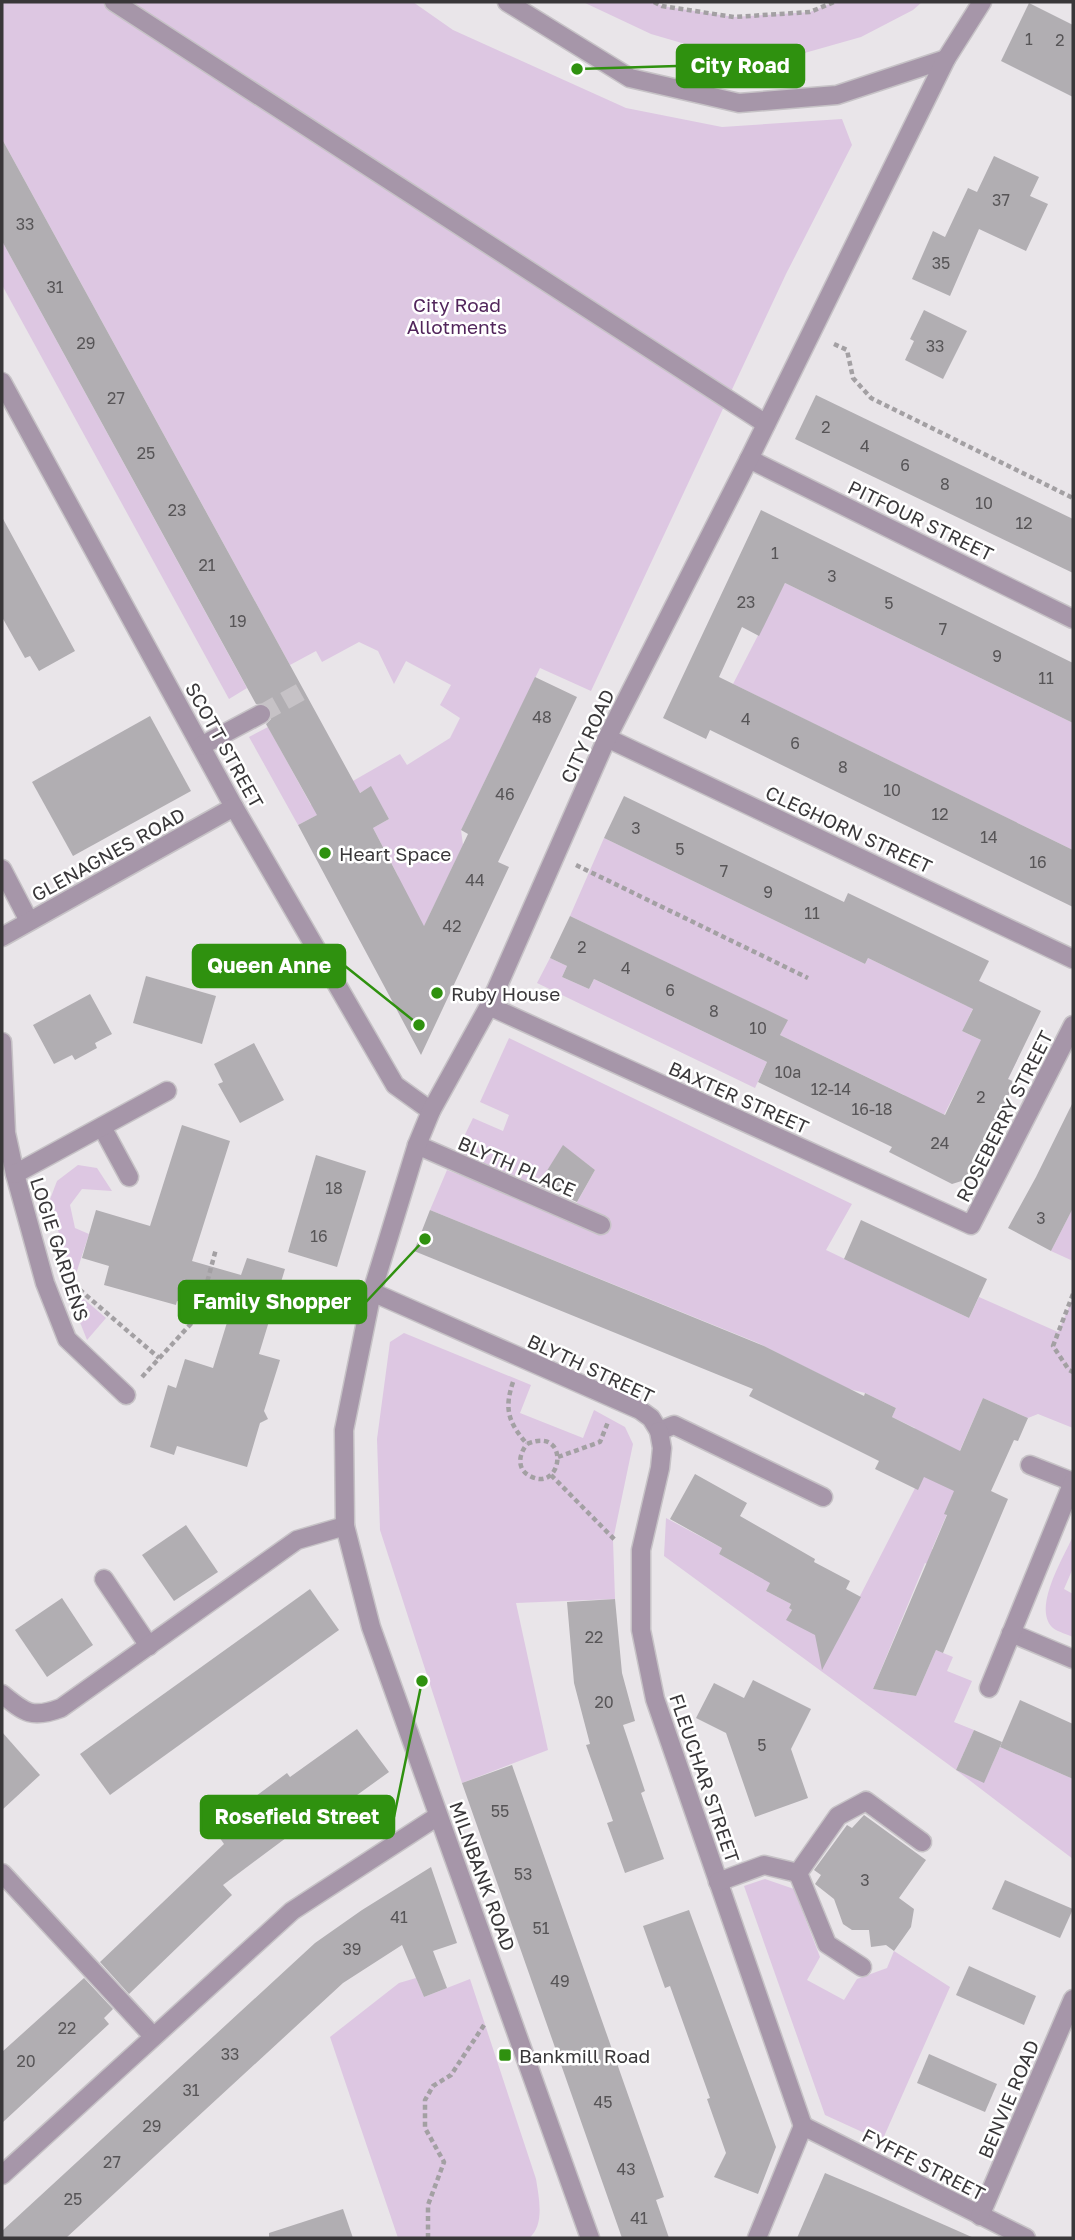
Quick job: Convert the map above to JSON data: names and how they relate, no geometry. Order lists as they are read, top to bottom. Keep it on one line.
{"streets":{"street":["PITFOUR STREET","CITY ROAD","SCOTT STREET","CLEGHORN STREET","GLENAGNES ROAD","BAXTER STREET","ROSEBERRY STREET","BLYTH PLACE","LOGIE GARDENS","BLYTH STREET","FLEUCHAR STREET","MILNBANK ROAD","BENVIE ROAD","FYFFE STREET"]},"crossings":[["PITFOUR STREET","CITY ROAD"],["CITY ROAD","SCOTT STREET"],["CITY ROAD","CLEGHORN STREET"],["CITY ROAD","BAXTER STREET"],["CITY ROAD","BLYTH PLACE"],["CITY ROAD","BLYTH STREET"],["CITY ROAD","MILNBANK ROAD"],["SCOTT STREET","GLENAGNES ROAD"],["BAXTER STREET","ROSEBERRY STREET"],["BLYTH STREET","FLEUCHAR STREET"],["FLEUCHAR STREET","FYFFE STREET"],["BENVIE ROAD","FYFFE STREET"]],"parks":["City Road Allotments"],"places":{"other":["City Road","Heart Space","Ruby House","Queen Anne","Family Shopper","Rosefield Street"],"transit":["Bankmill Road"]},"house_numbers":["1","2","37","33","35","31","29","33","27","2","4","25","6","8","10","23","12","1","21","3","23","5","19","7","9","11","48","4","6","8","10","46","12","3","14","5","16","7","44","9","11","42","2","4","6","8","10","10a","12-14","2","16-18","24","18","3","16","22","20","5","55","53","3","41","51","39","49","22","33","20","31","45","29","27","43","25","41"]}
